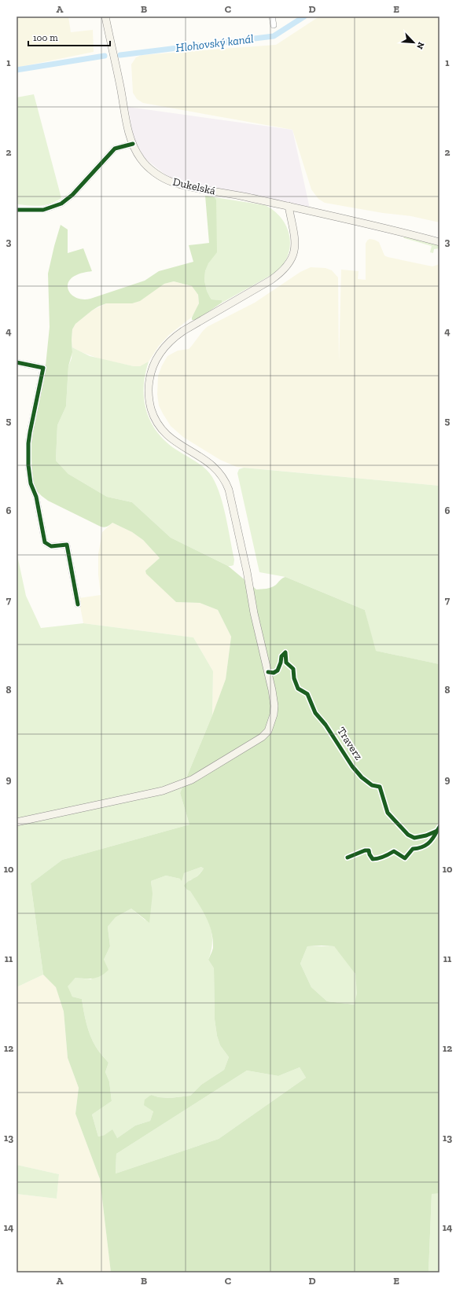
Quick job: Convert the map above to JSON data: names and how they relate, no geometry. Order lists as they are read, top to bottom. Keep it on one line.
{"streets":{"main road":["Dukelská"],"cycle path":["Traverz"]},"water":["Hlohovský kanál"],"scale_bar":"100 m","north":"bottom right","grid":{"columns":["A","B","C","D","E"],"rows":["1","2","3","4","5","6","7","8","9","10","11","12","13","14"]}}
